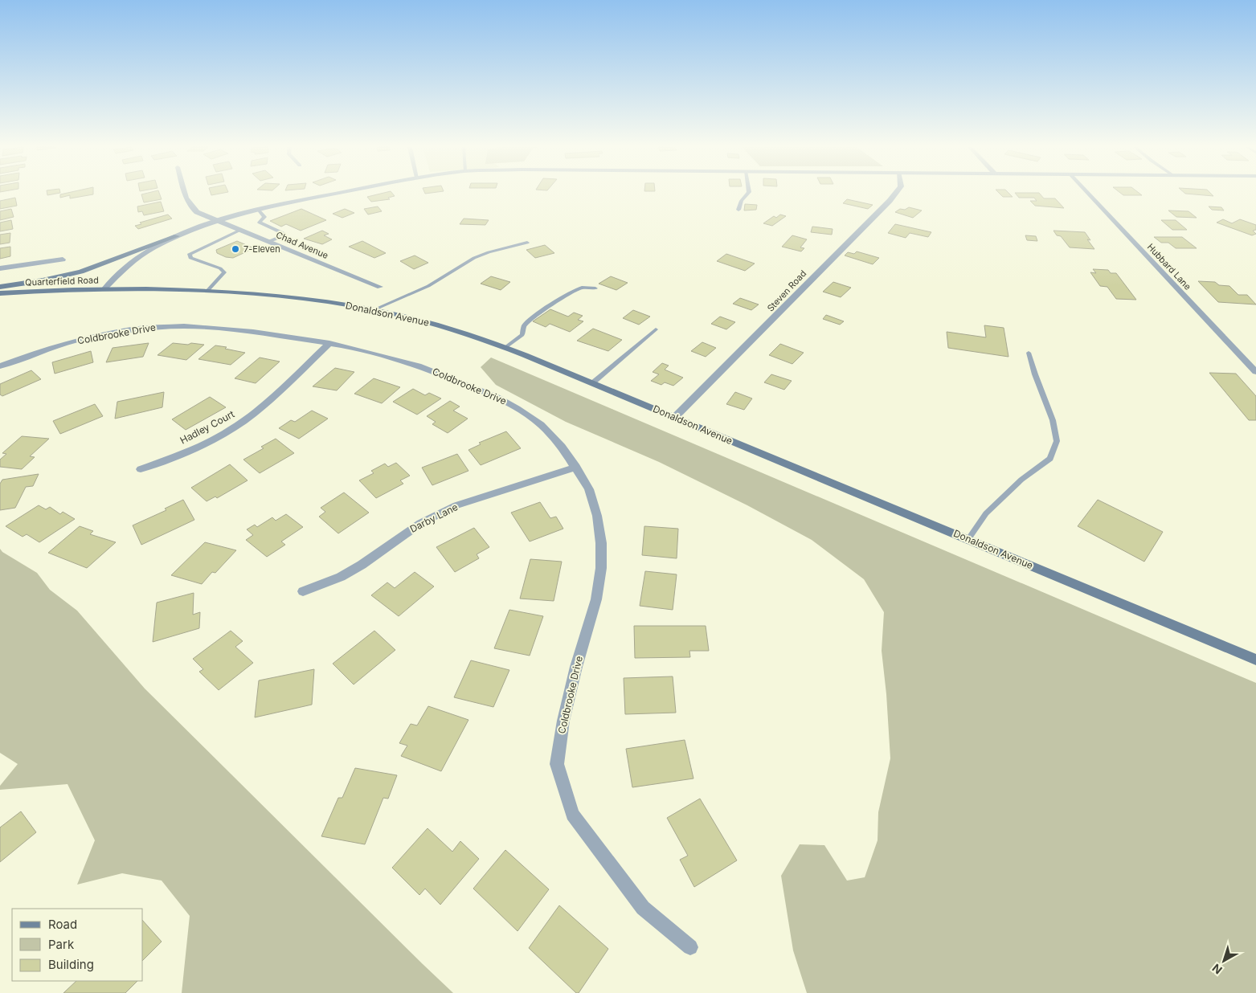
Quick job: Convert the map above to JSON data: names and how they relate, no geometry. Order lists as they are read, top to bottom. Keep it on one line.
{"streets":{"main road":["Quarterfield Road","Donaldson Avenue"],"street":["Chad Avenue","Hubbard Lane","Steven Road","Coldbrooke Drive","Hadley Court","Darby Lane"]},"crossings":[["Chad Avenue","Quarterfield Road"],["Quarterfield Road","Donaldson Avenue"],["Steven Road","Donaldson Avenue"],["Coldbrooke Drive","Hadley Court"],["Coldbrooke Drive","Darby Lane"]],"places":["7-Eleven"],"legend":["Road","Park","Building"],"north":"bottom left"}
